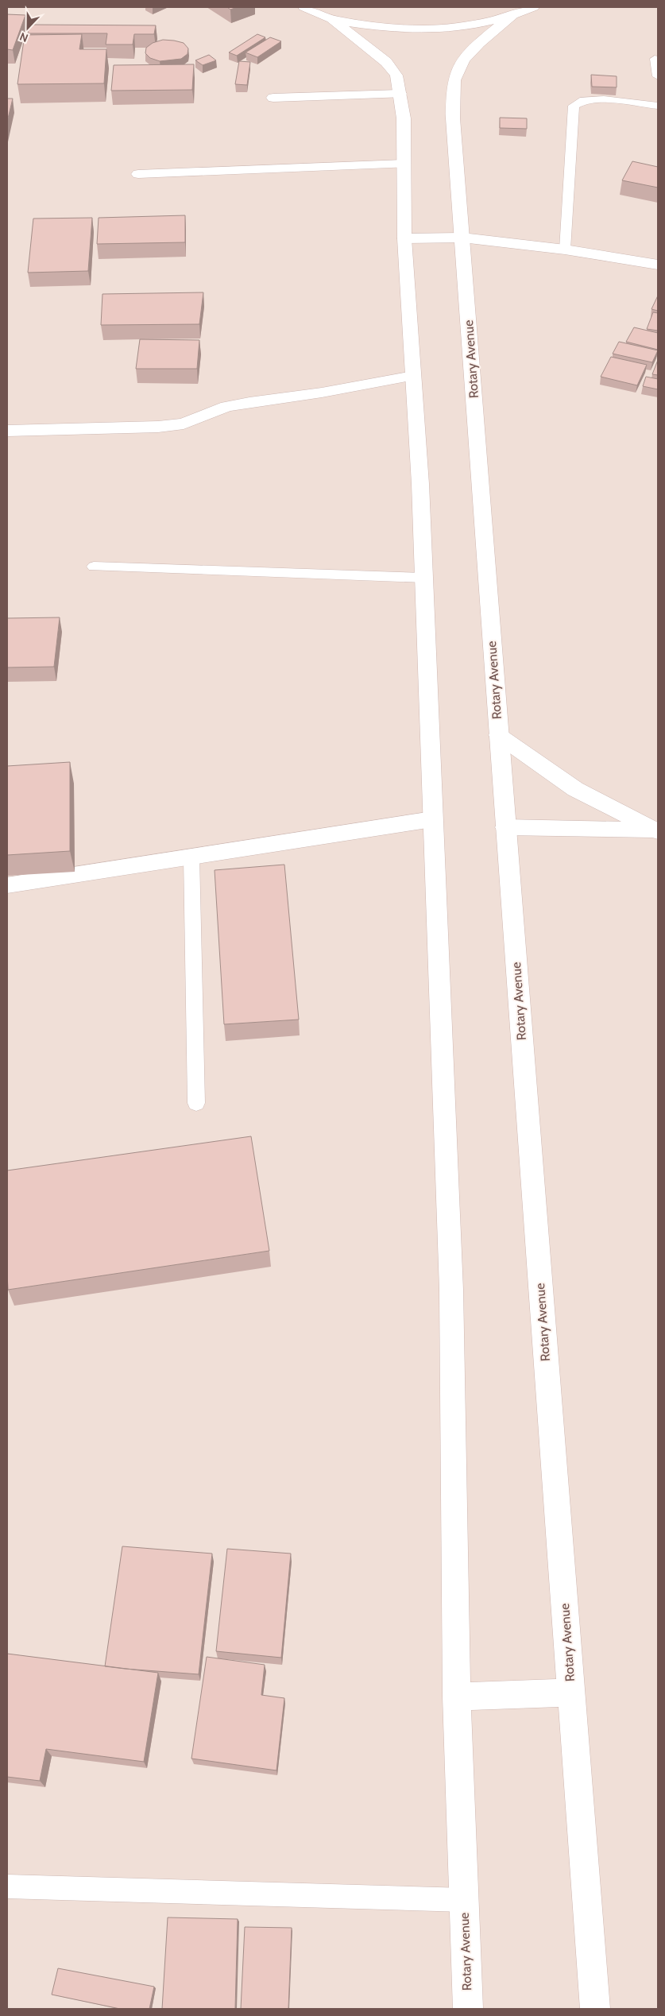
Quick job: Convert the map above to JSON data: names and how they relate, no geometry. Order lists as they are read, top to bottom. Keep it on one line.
{"streets":{"main road":["Rotary Avenue"]},"north":"bottom"}
